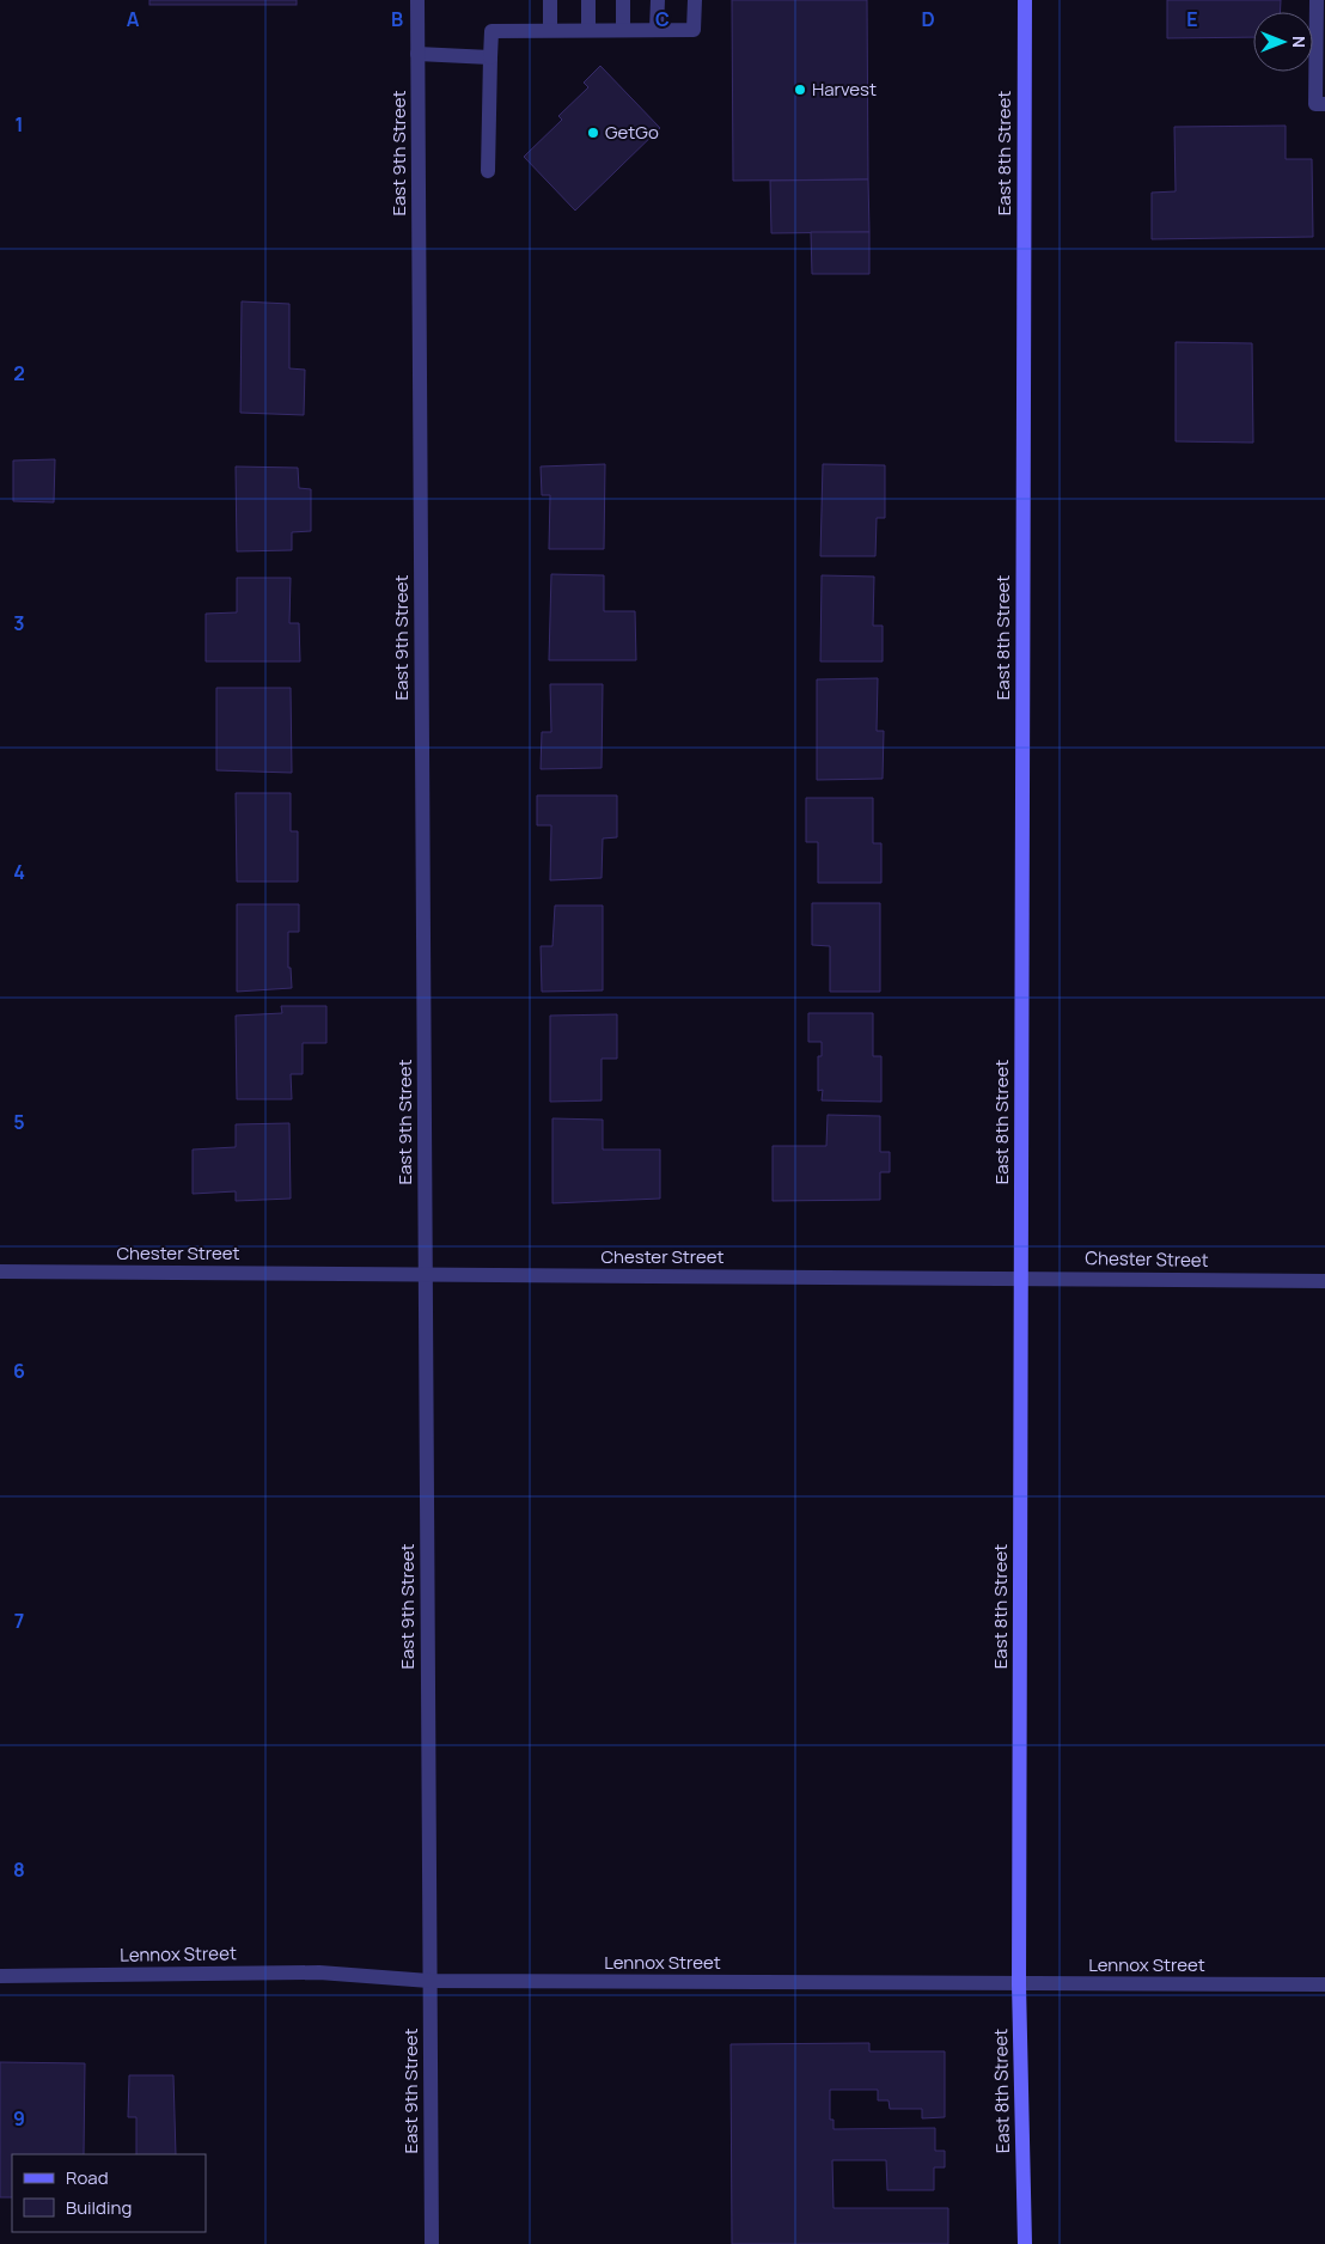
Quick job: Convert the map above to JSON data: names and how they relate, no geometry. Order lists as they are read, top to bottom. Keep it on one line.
{"streets":{"street":["East 9th Street","East 8th Street","Chester Street","Lennox Street"]},"crossings":[["East 9th Street","Chester Street"],["East 9th Street","Lennox Street"],["East 8th Street","Chester Street"],["East 8th Street","Lennox Street"]],"places":["Harvest","GetGo"],"legend":["Road","Building"],"north":"right","grid":{"columns":["A","B","C","D","E"],"rows":["1","2","3","4","5","6","7","8","9"]}}
